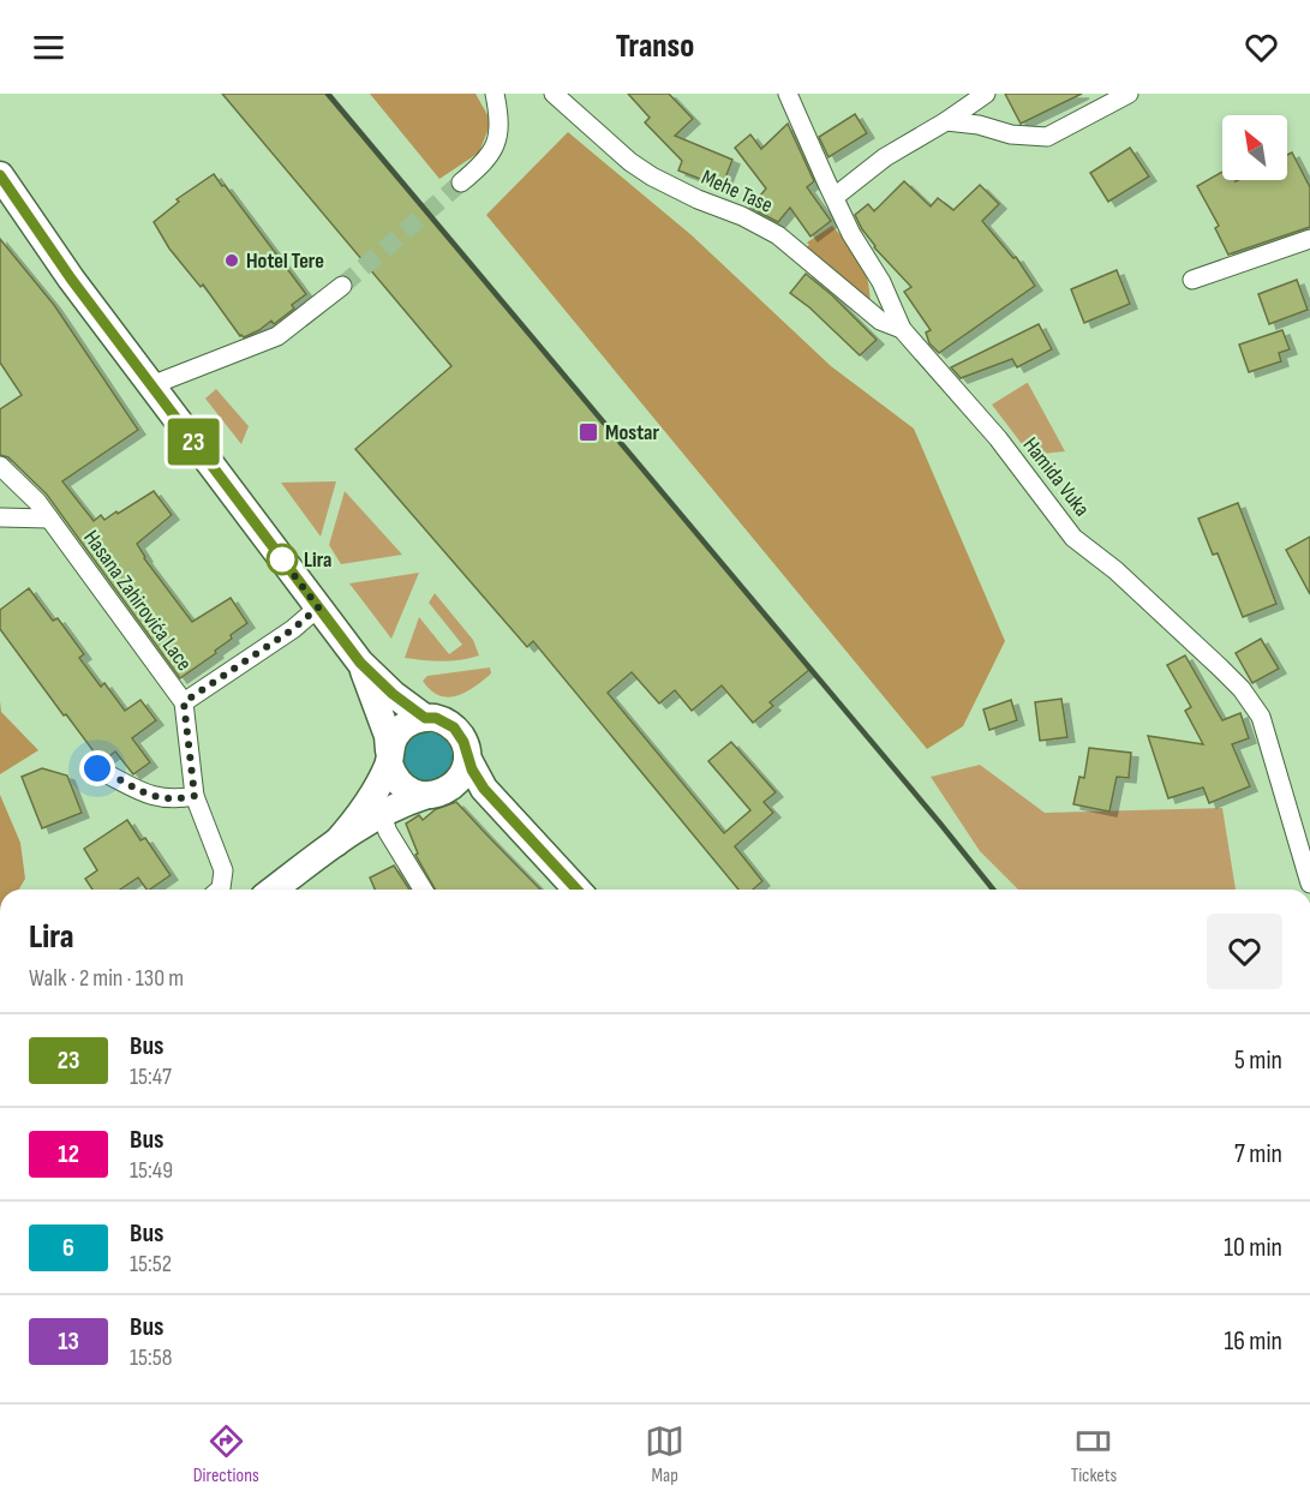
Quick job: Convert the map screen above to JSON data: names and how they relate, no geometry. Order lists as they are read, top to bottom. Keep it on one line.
{"streets":{"street":["Mehe Tase","Hamida Vuka","Hasana Zahirovića Lace"]},"crossings":[["Mehe Tase","Hamida Vuka"]],"places":{"other":["Hotel Tere","Lira"],"transit":["Mostar"]},"lines":["bus line 23"],"north":"top left","page":{"header":"Transo","on_map":"23","heading":["Lira","Walk · 2 min · 130 m"],"list":[{"mark":"23","name":"Bus","note":"15:47","value":"5 min"},{"mark":"12","name":"Bus","note":"15:49","value":"7 min"},{"mark":"6","name":"Bus","note":"15:52","value":"10 min"},{"mark":"13","name":"Bus","note":"15:58","value":"16 min"}],"tabs":["Directions","Map","Tickets"]}}
